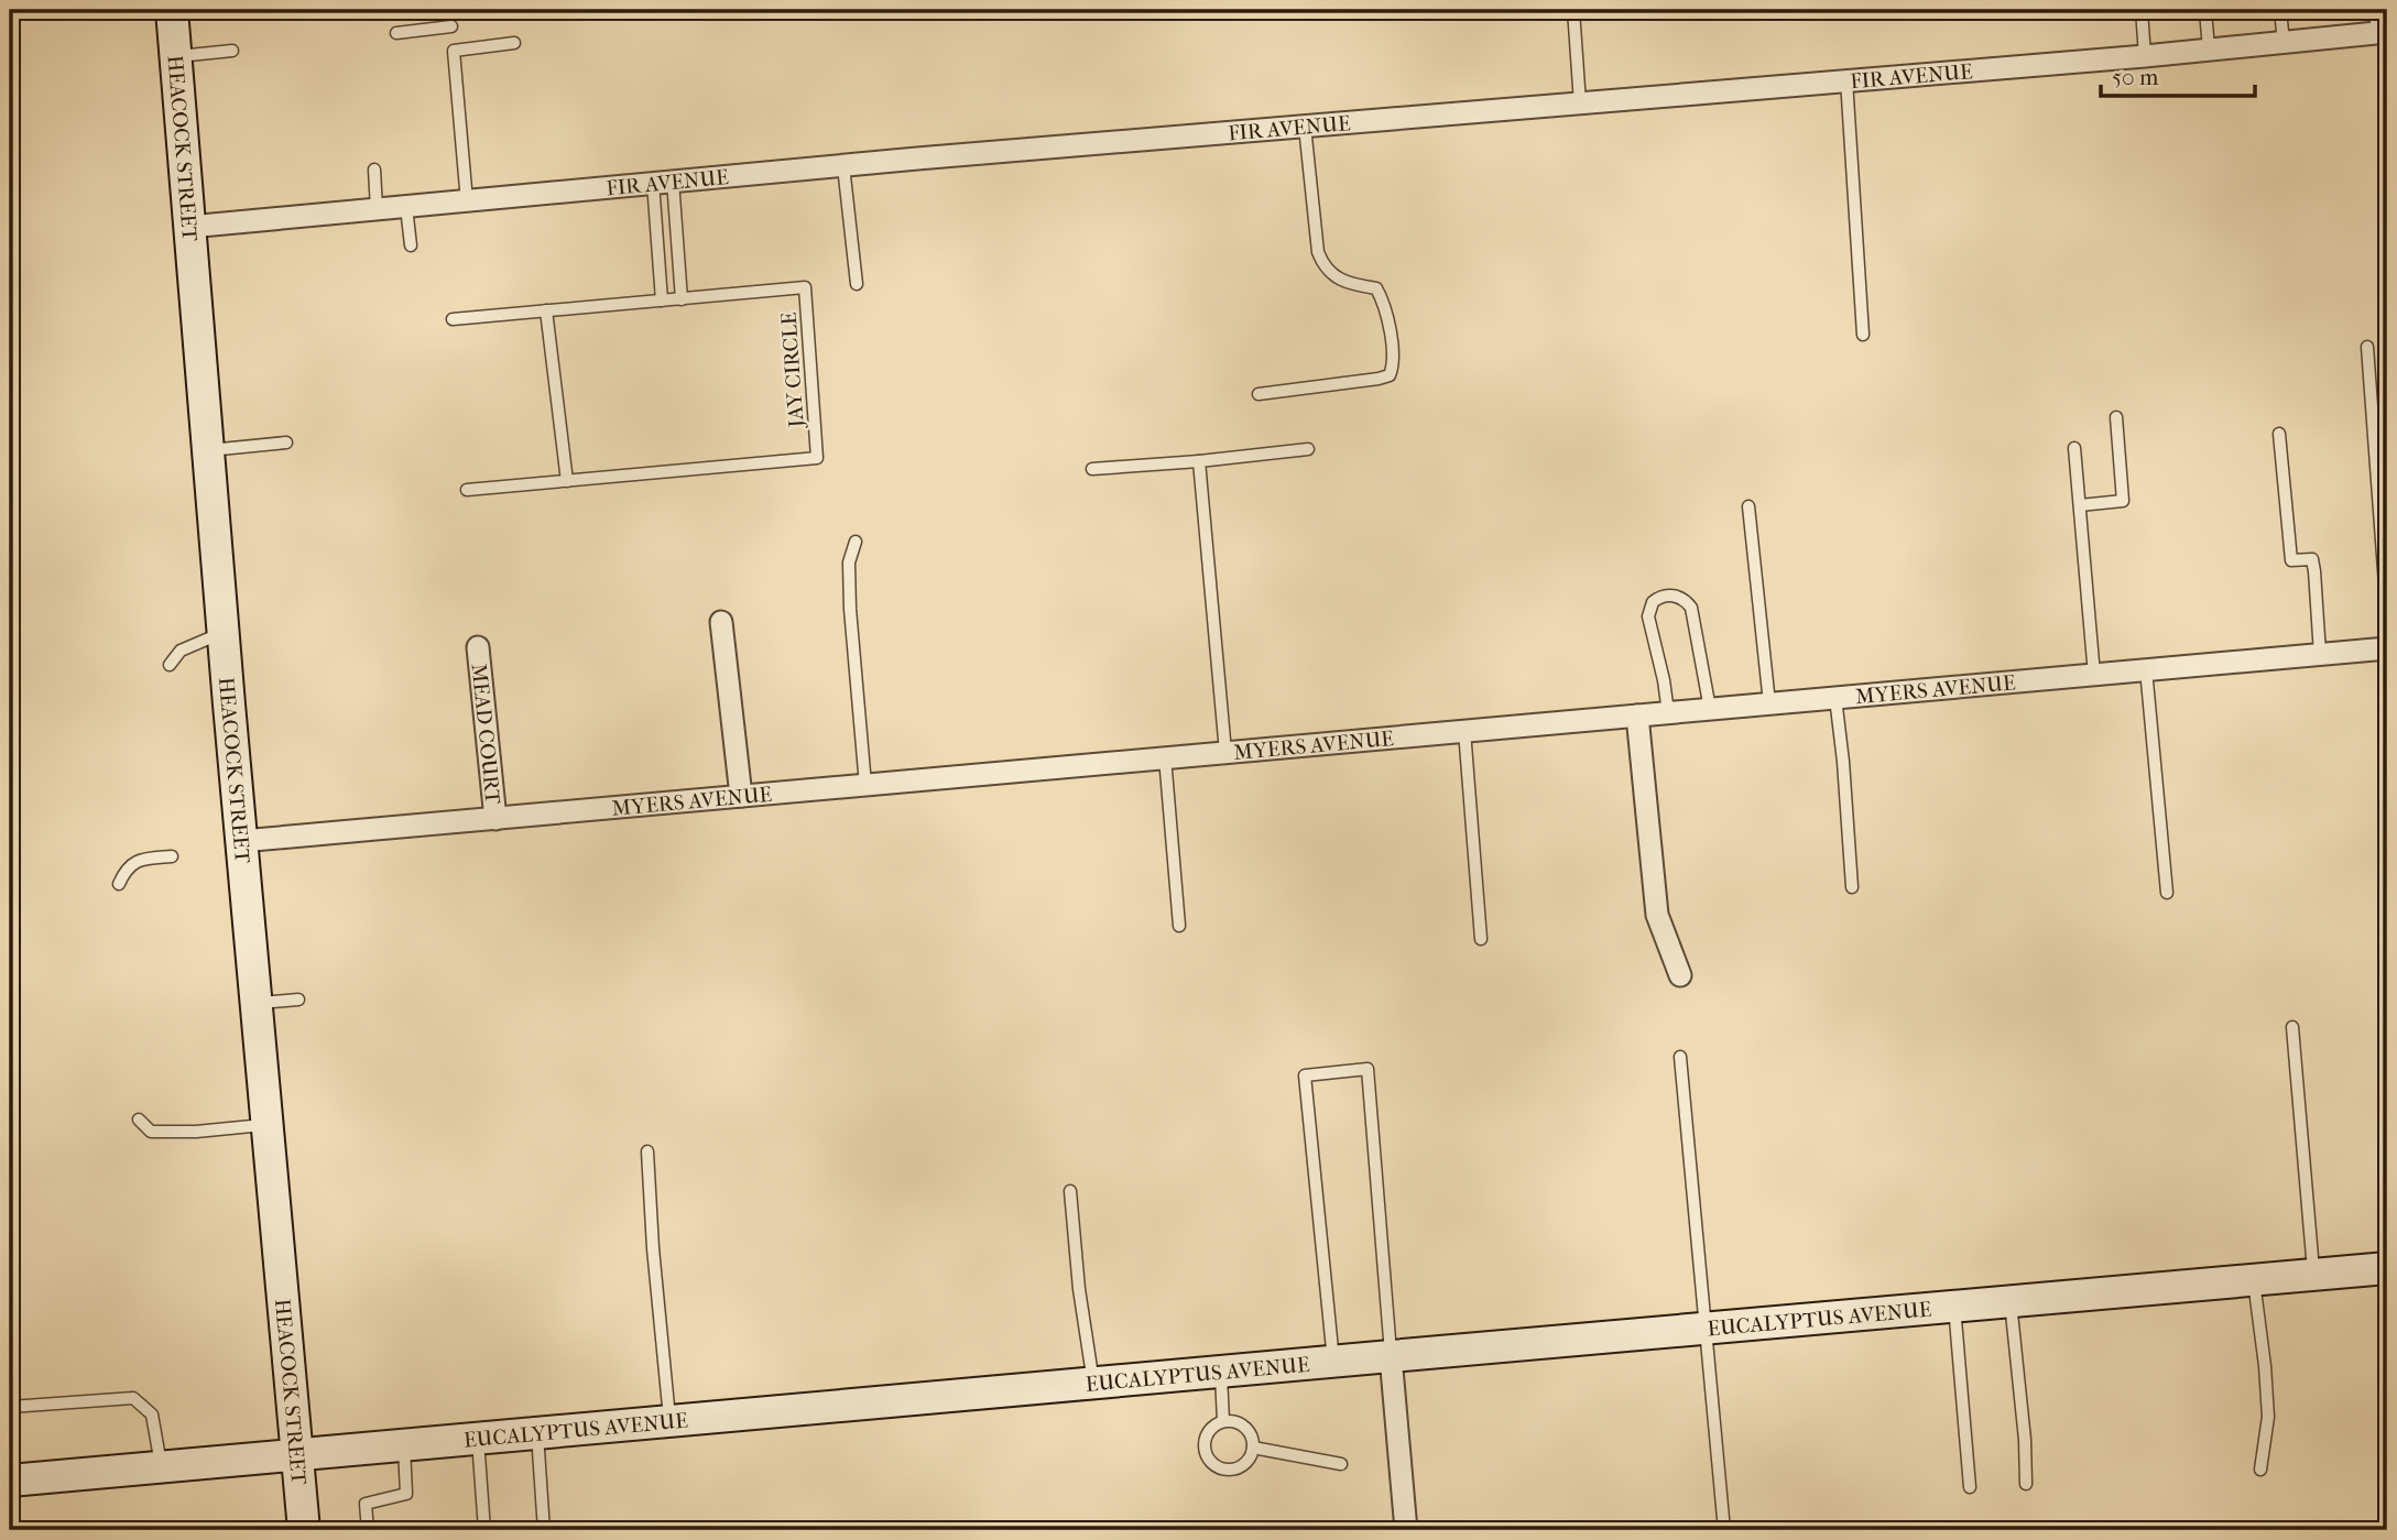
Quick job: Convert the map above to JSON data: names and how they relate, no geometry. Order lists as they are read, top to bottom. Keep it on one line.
{"streets":{"street":["FIR AVENUE","HEACOCK STREET","MYERS AVENUE","MEAD COURT","EUCALYPTUS AVENUE"],"lane":["JAY CIRCLE"]},"crossings":[["FIR AVENUE","HEACOCK STREET"],["HEACOCK STREET","MYERS AVENUE"],["HEACOCK STREET","EUCALYPTUS AVENUE"],["MYERS AVENUE","MEAD COURT"]],"scale_bar":"50 m"}
